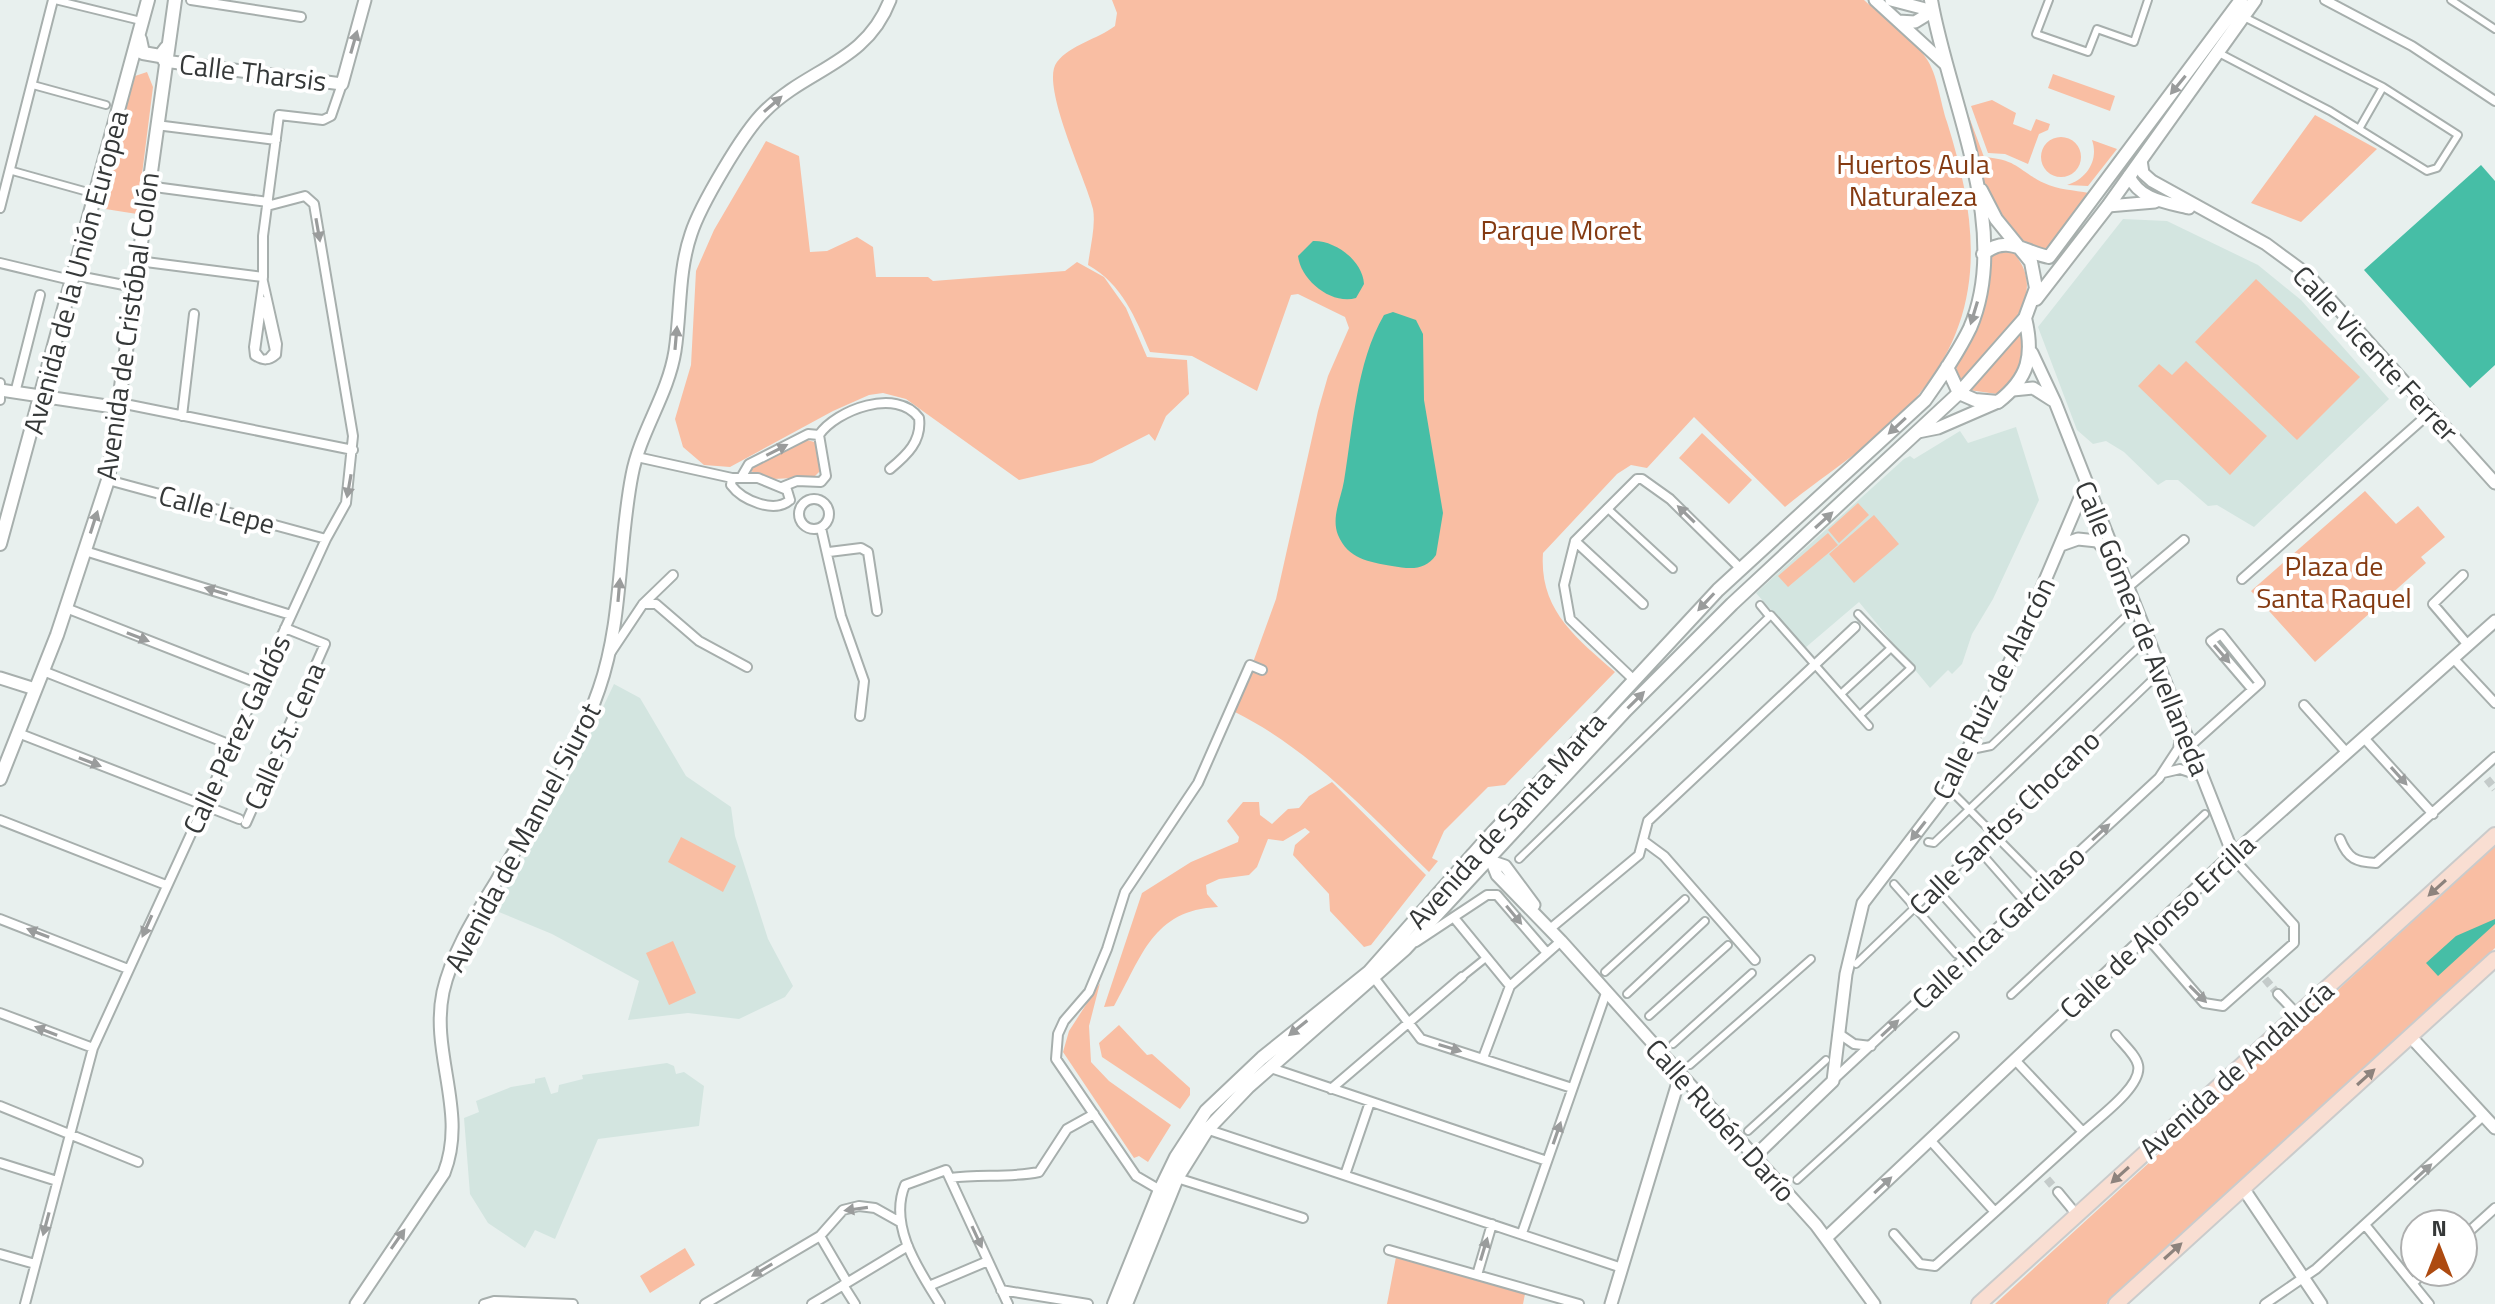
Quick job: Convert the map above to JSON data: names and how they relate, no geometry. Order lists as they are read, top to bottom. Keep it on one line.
{"streets":{"main road":["Avenida de la Unión Europea","Avenida de Cristóbal Colón","Avenida de Santa Marta","Avenida de Andalucía"],"street":["Calle Tharsis","Calle Vicente Ferrer","Calle Lepe","Calle Gómez de Avellaneda","Calle Ruiz de Alarcón","Calle Pérez Galdós","Calle St. Cena","Calle Santos Chocano","Avenida de Manuel Siurot","Calle de Alonso Ercilla","Calle Inca Garcilaso","Calle Rubén Darío"]},"crossings":[["Calle Tharsis","Avenida de Cristóbal Colón"],["Avenida de Cristóbal Colón","Calle Lepe"],["Calle Lepe","Calle Pérez Galdós"],["Calle Gómez de Avellaneda","Calle Ruiz de Alarcón"],["Calle Gómez de Avellaneda","Avenida de Santa Marta"],["Calle Gómez de Avellaneda","Calle de Alonso Ercilla"],["Calle Gómez de Avellaneda","Calle Inca Garcilaso"],["Calle Ruiz de Alarcón","Calle Inca Garcilaso"],["Calle Pérez Galdós","Calle St. Cena"],["Avenida de Santa Marta","Calle Rubén Darío"],["Calle de Alonso Ercilla","Calle Rubén Darío"]],"one_way":["Calle Pérez Galdós","Avenida de Manuel Siurot"],"parks":["Huertos Aula Naturaleza","Parque Moret","Plaza de Santa Raquel"],"north":"top"}
